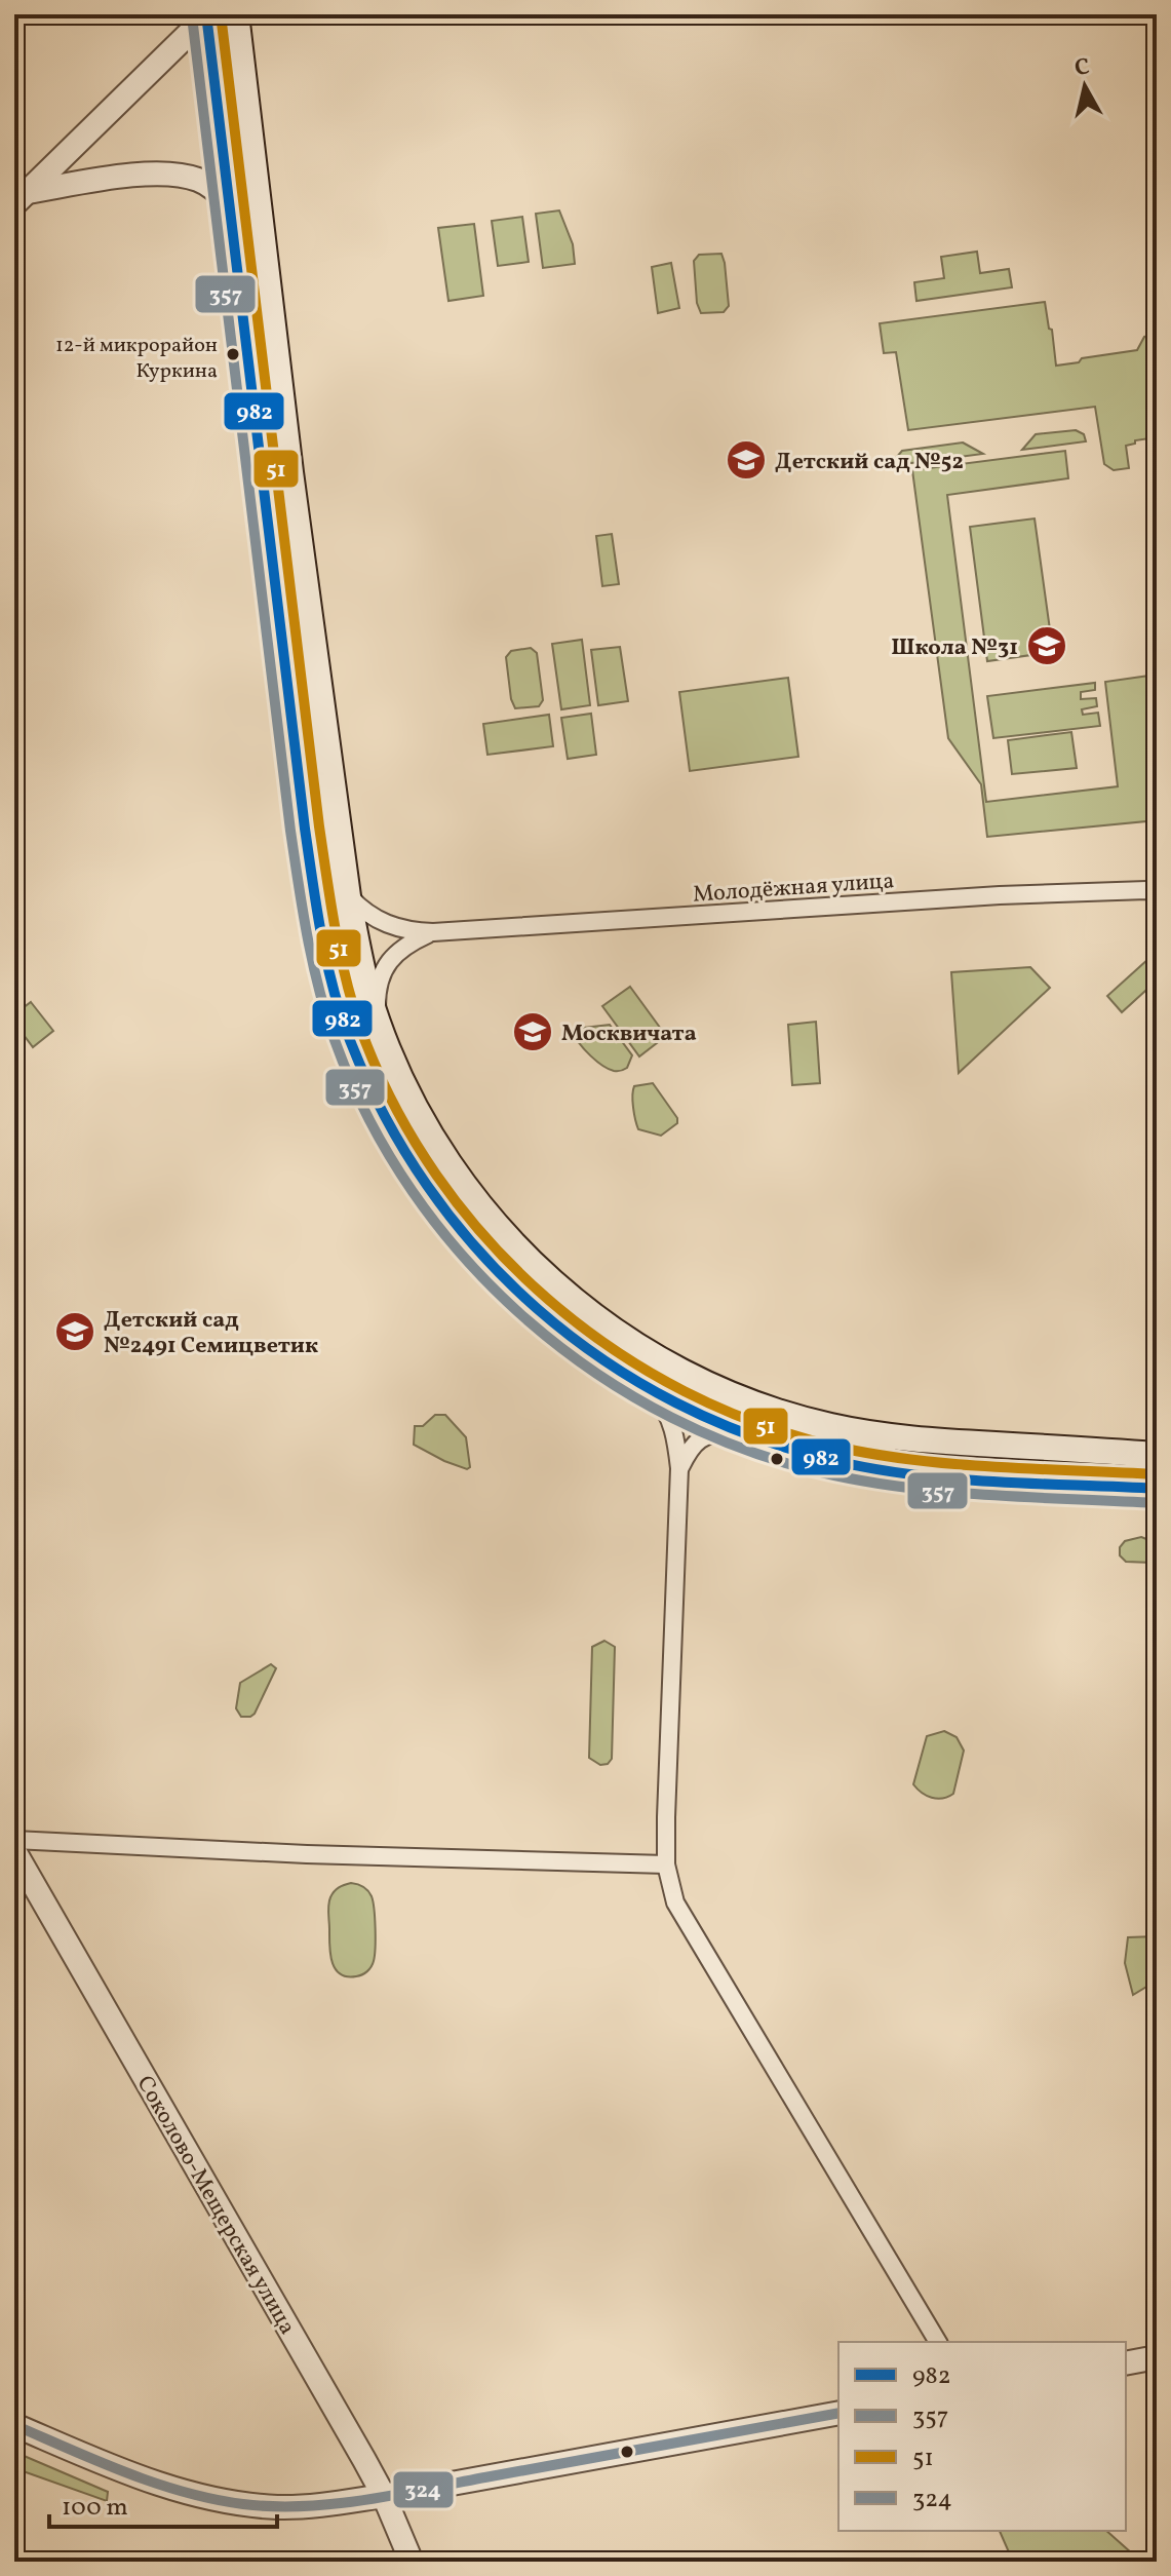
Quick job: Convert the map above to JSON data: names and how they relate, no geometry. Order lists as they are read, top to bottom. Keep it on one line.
{"streets":{"street":["Молодёжная улица","Соколово-Мещерская улица"]},"places":{"other":["12-й микрорайон Куркина"],"school or university":["Детский сад №52","Школа №31","Москвичата","Детский сад №2491 Семицветик"]},"lines":["transit line 982","transit line 51","transit line 357","transit line 324"],"legend":["982","357","51","324"],"scale_bar":"100 m","north":"top"}
